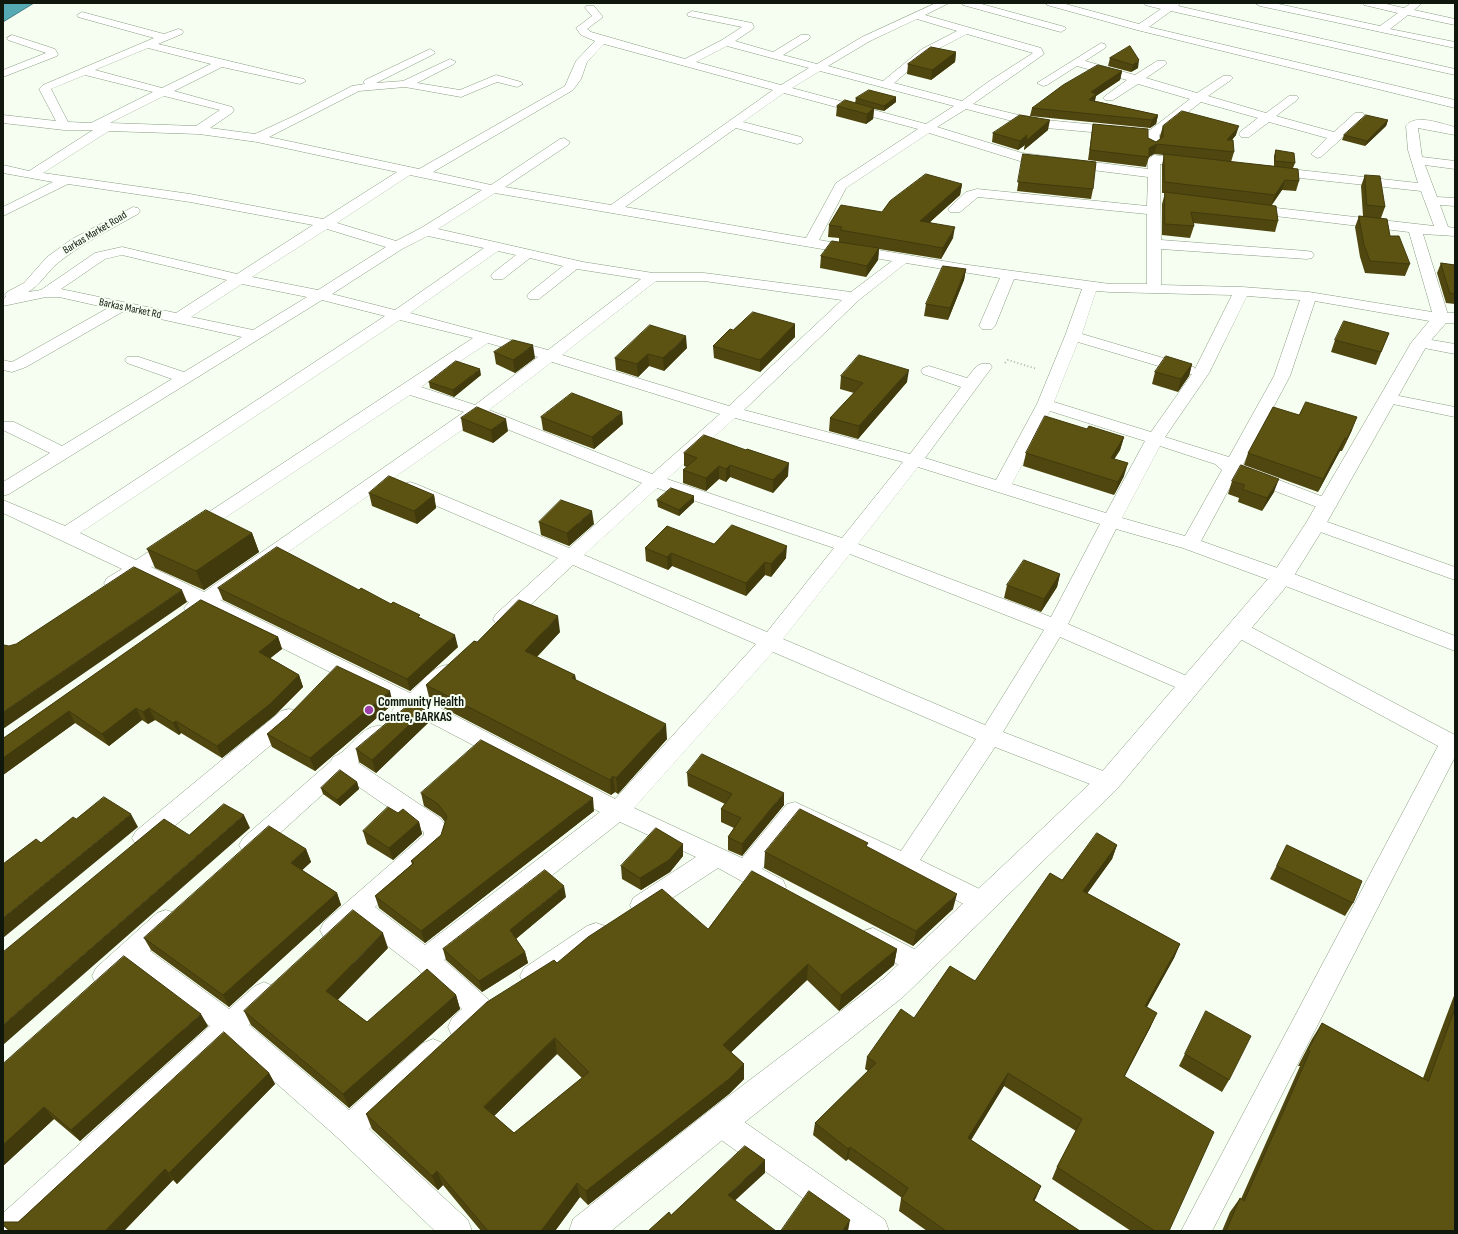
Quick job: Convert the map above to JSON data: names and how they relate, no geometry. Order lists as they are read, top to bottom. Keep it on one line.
{"streets":{"street":["Barkas Market Road","Barkas Market Rd"]},"crossings":[["Barkas Market Road","Barkas Market Rd"]],"places":["Community Health Centre, BARKAS"]}
